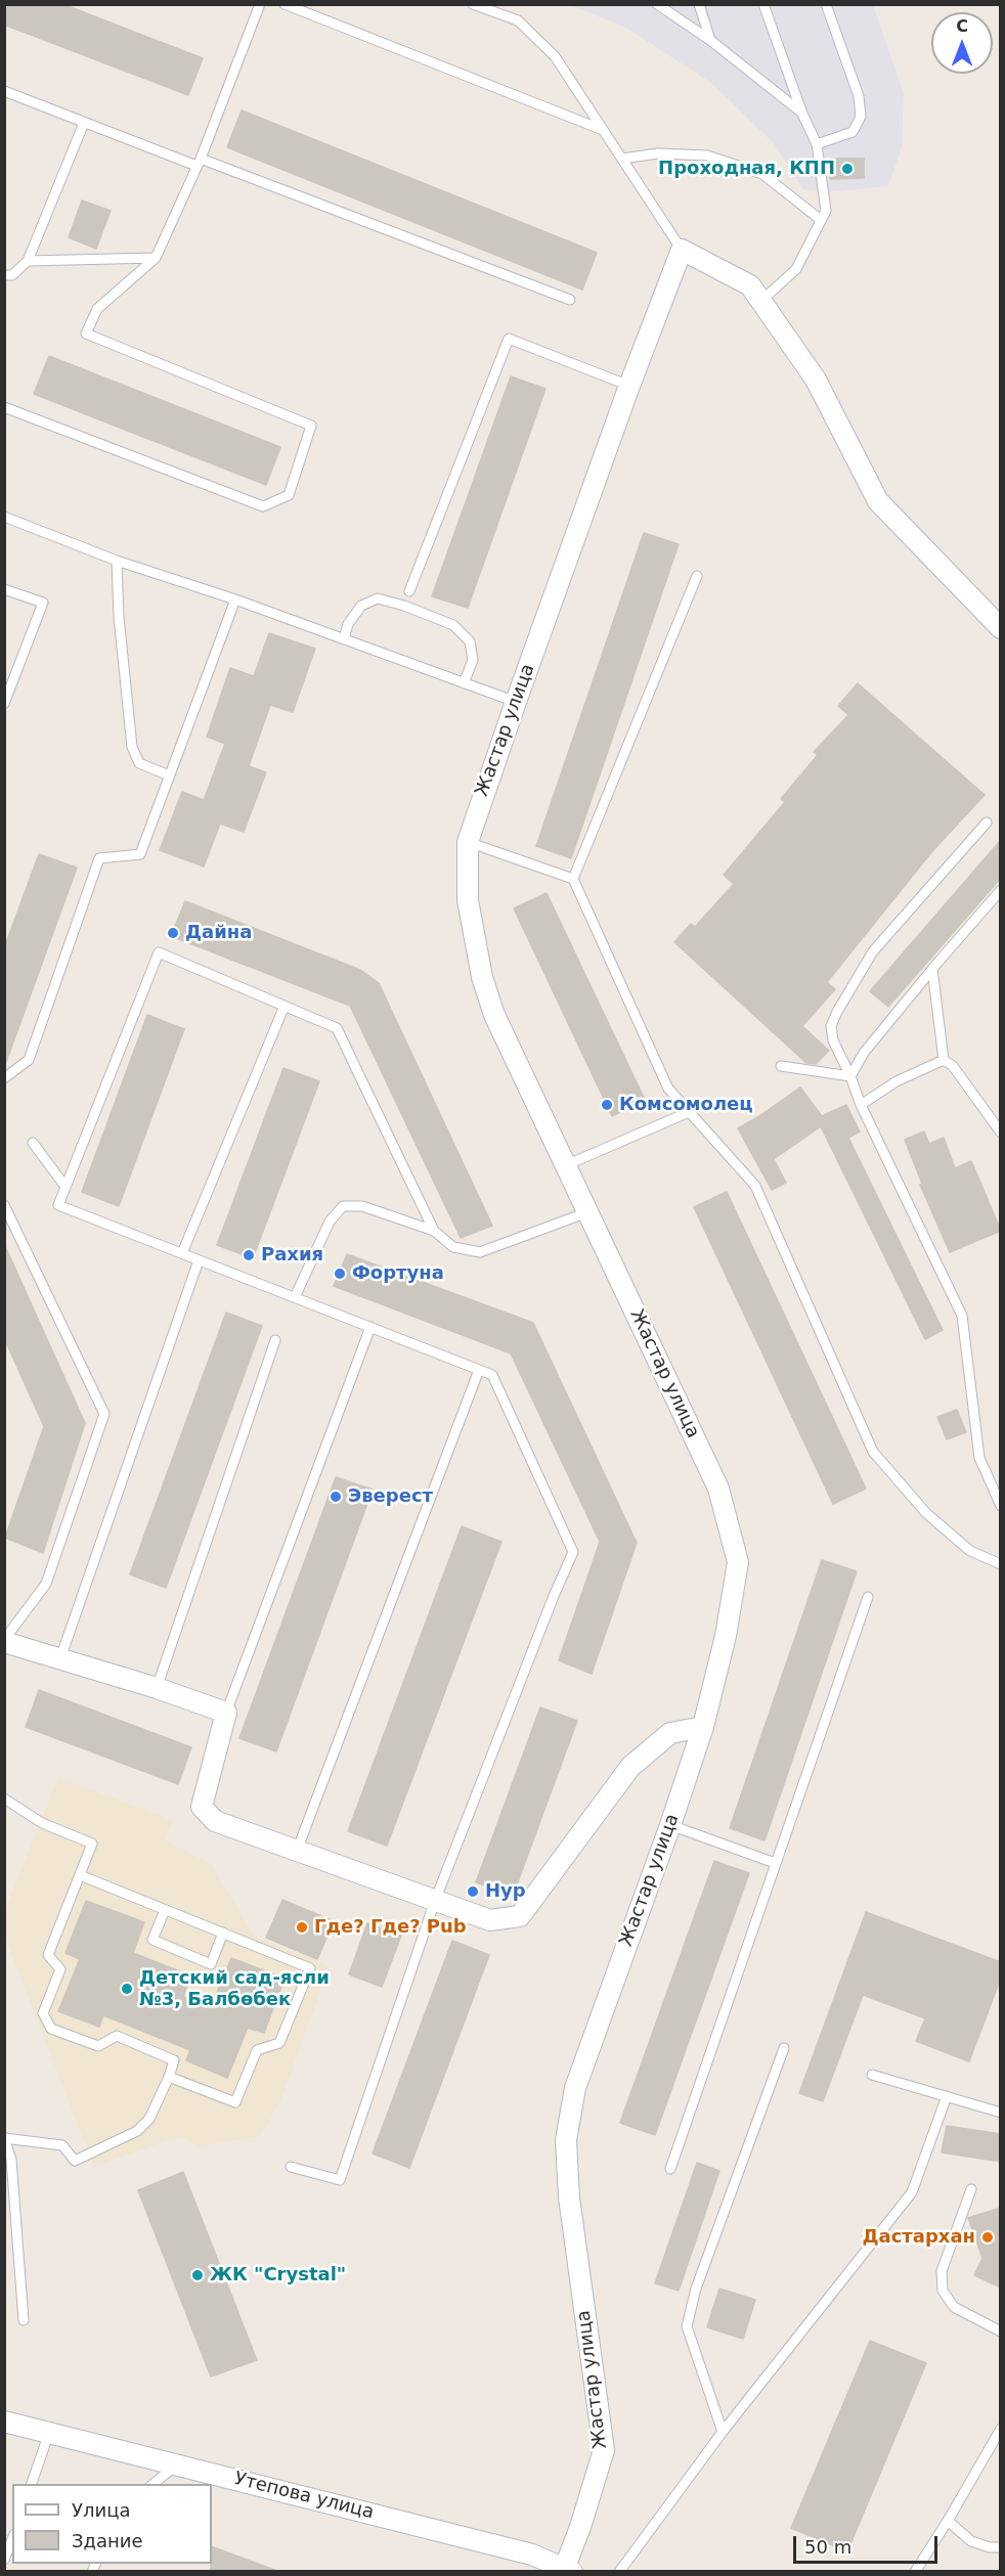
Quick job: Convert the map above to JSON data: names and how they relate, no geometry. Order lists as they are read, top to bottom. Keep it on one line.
{"streets":{"street":["Жастар улица","Утепова улица"]},"crossings":[["Жастар улица","Утепова улица"]],"places":["Проходная, КПП","Дайна","Комсомолец","Рахия","Фортуна","Эверест","Нур","Где? Где? Pub","Детский сад-ясли №3, Балбөбек","Дастархан","ЖК \"Crystal\""],"legend":["Улица","Здание"],"scale_bar":"50 m","north":"top"}
